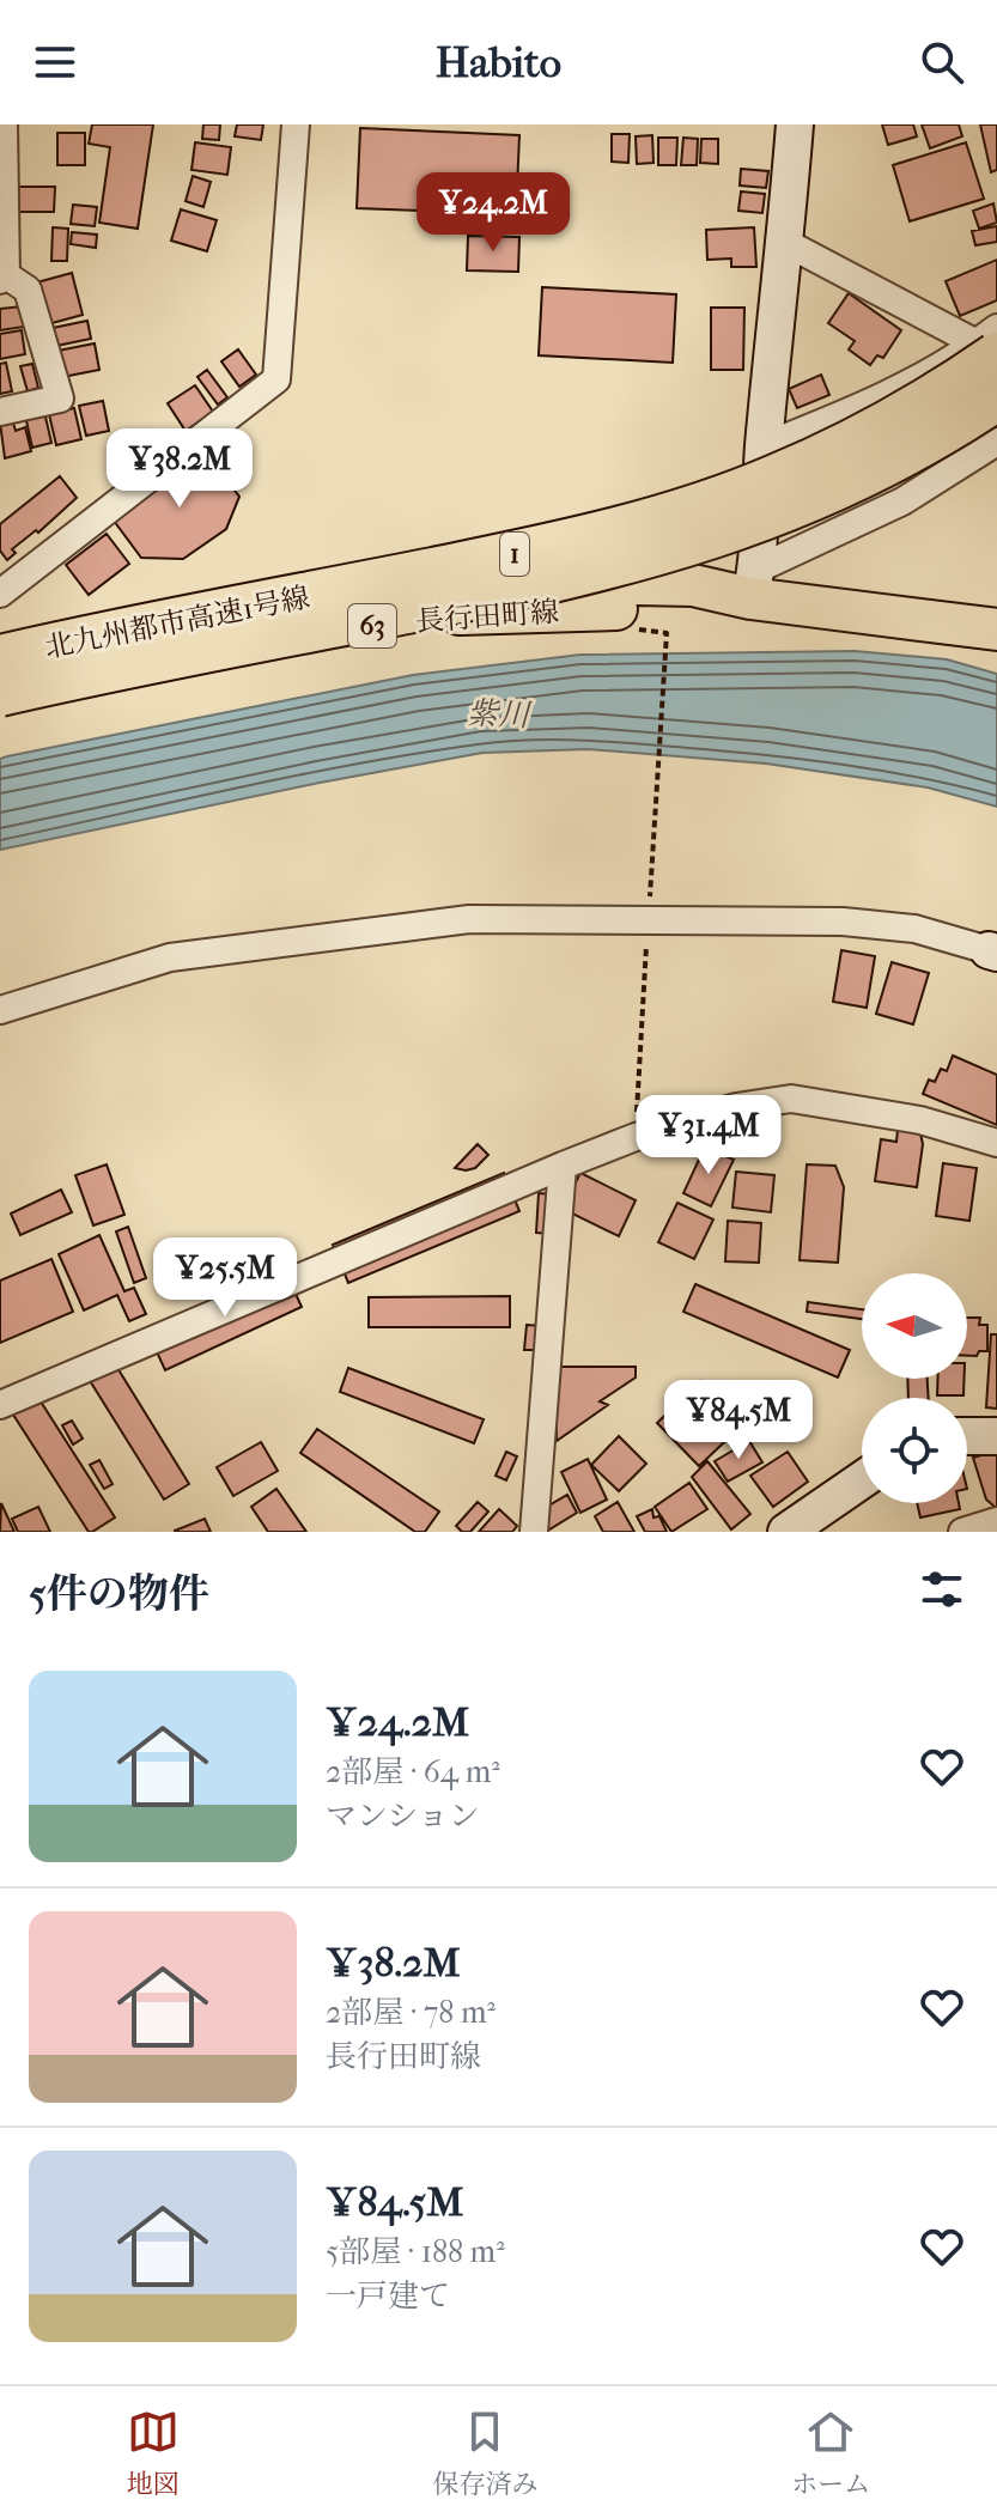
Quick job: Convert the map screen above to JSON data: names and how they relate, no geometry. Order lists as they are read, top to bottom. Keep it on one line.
{"streets":{"highway":["1","北九州都市高速1号線"],"main road":["長行田町線","63"]},"crossings":[["長行田町線","北九州都市高速1号線"]],"water":["紫川"],"north":"left","page":{"header":"Habito","price":["¥24.2M","¥38.2M","¥31.4M","¥25.5M","¥84.5M"],"heading":"5件の物件","list":[{"name":"¥24.2M","note":"2部屋 · 64 m² · マンション"},{"name":"¥38.2M","note":"2部屋 · 78 m² · 長行田町線"},{"name":"¥84.5M","note":"5部屋 · 188 m² · 一戸建て"}],"tabs":["地図","保存済み","ホーム"]}}
